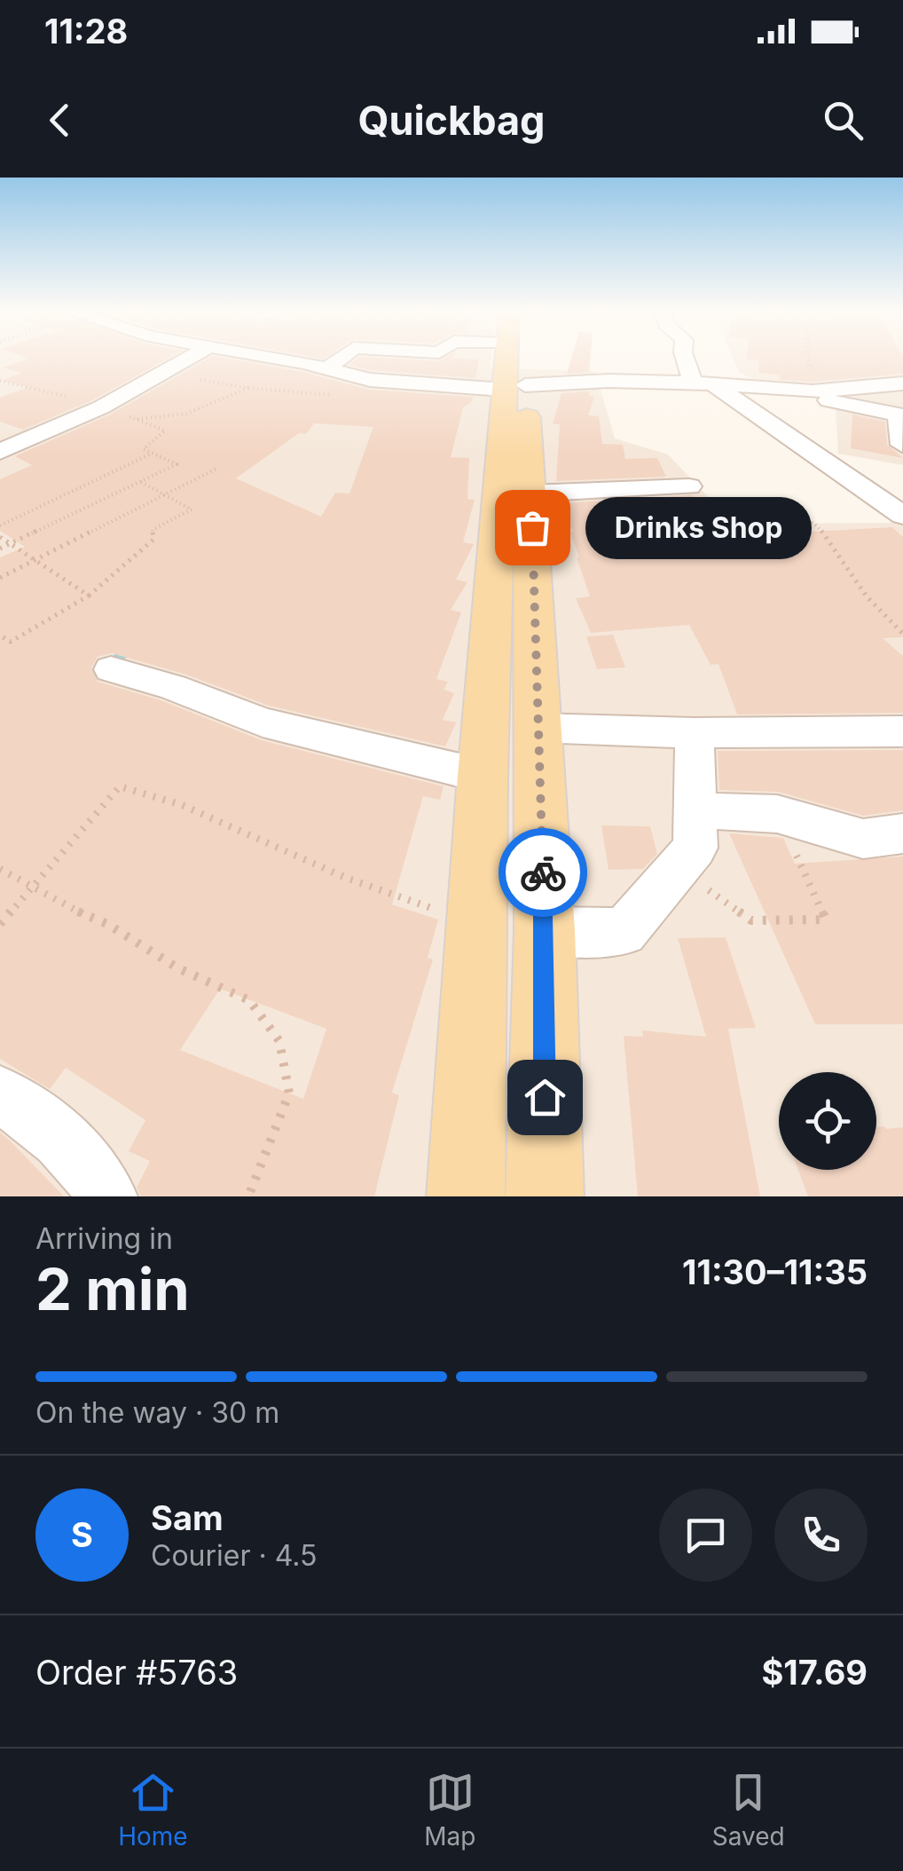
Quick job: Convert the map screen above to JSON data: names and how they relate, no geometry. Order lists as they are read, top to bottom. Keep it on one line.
{"places":["Drinks Shop"],"page":{"status":"11:28","header":"Quickbag","bubble":"Drinks Shop","heading":["2 min","Arriving in","11:30–11:35"],"panel":["Sam","Courier · 4.5","Order #5763","$17.69"],"bar":"On the way · 30 m","round":"S","tabs":["Home","Map","Saved"]}}
